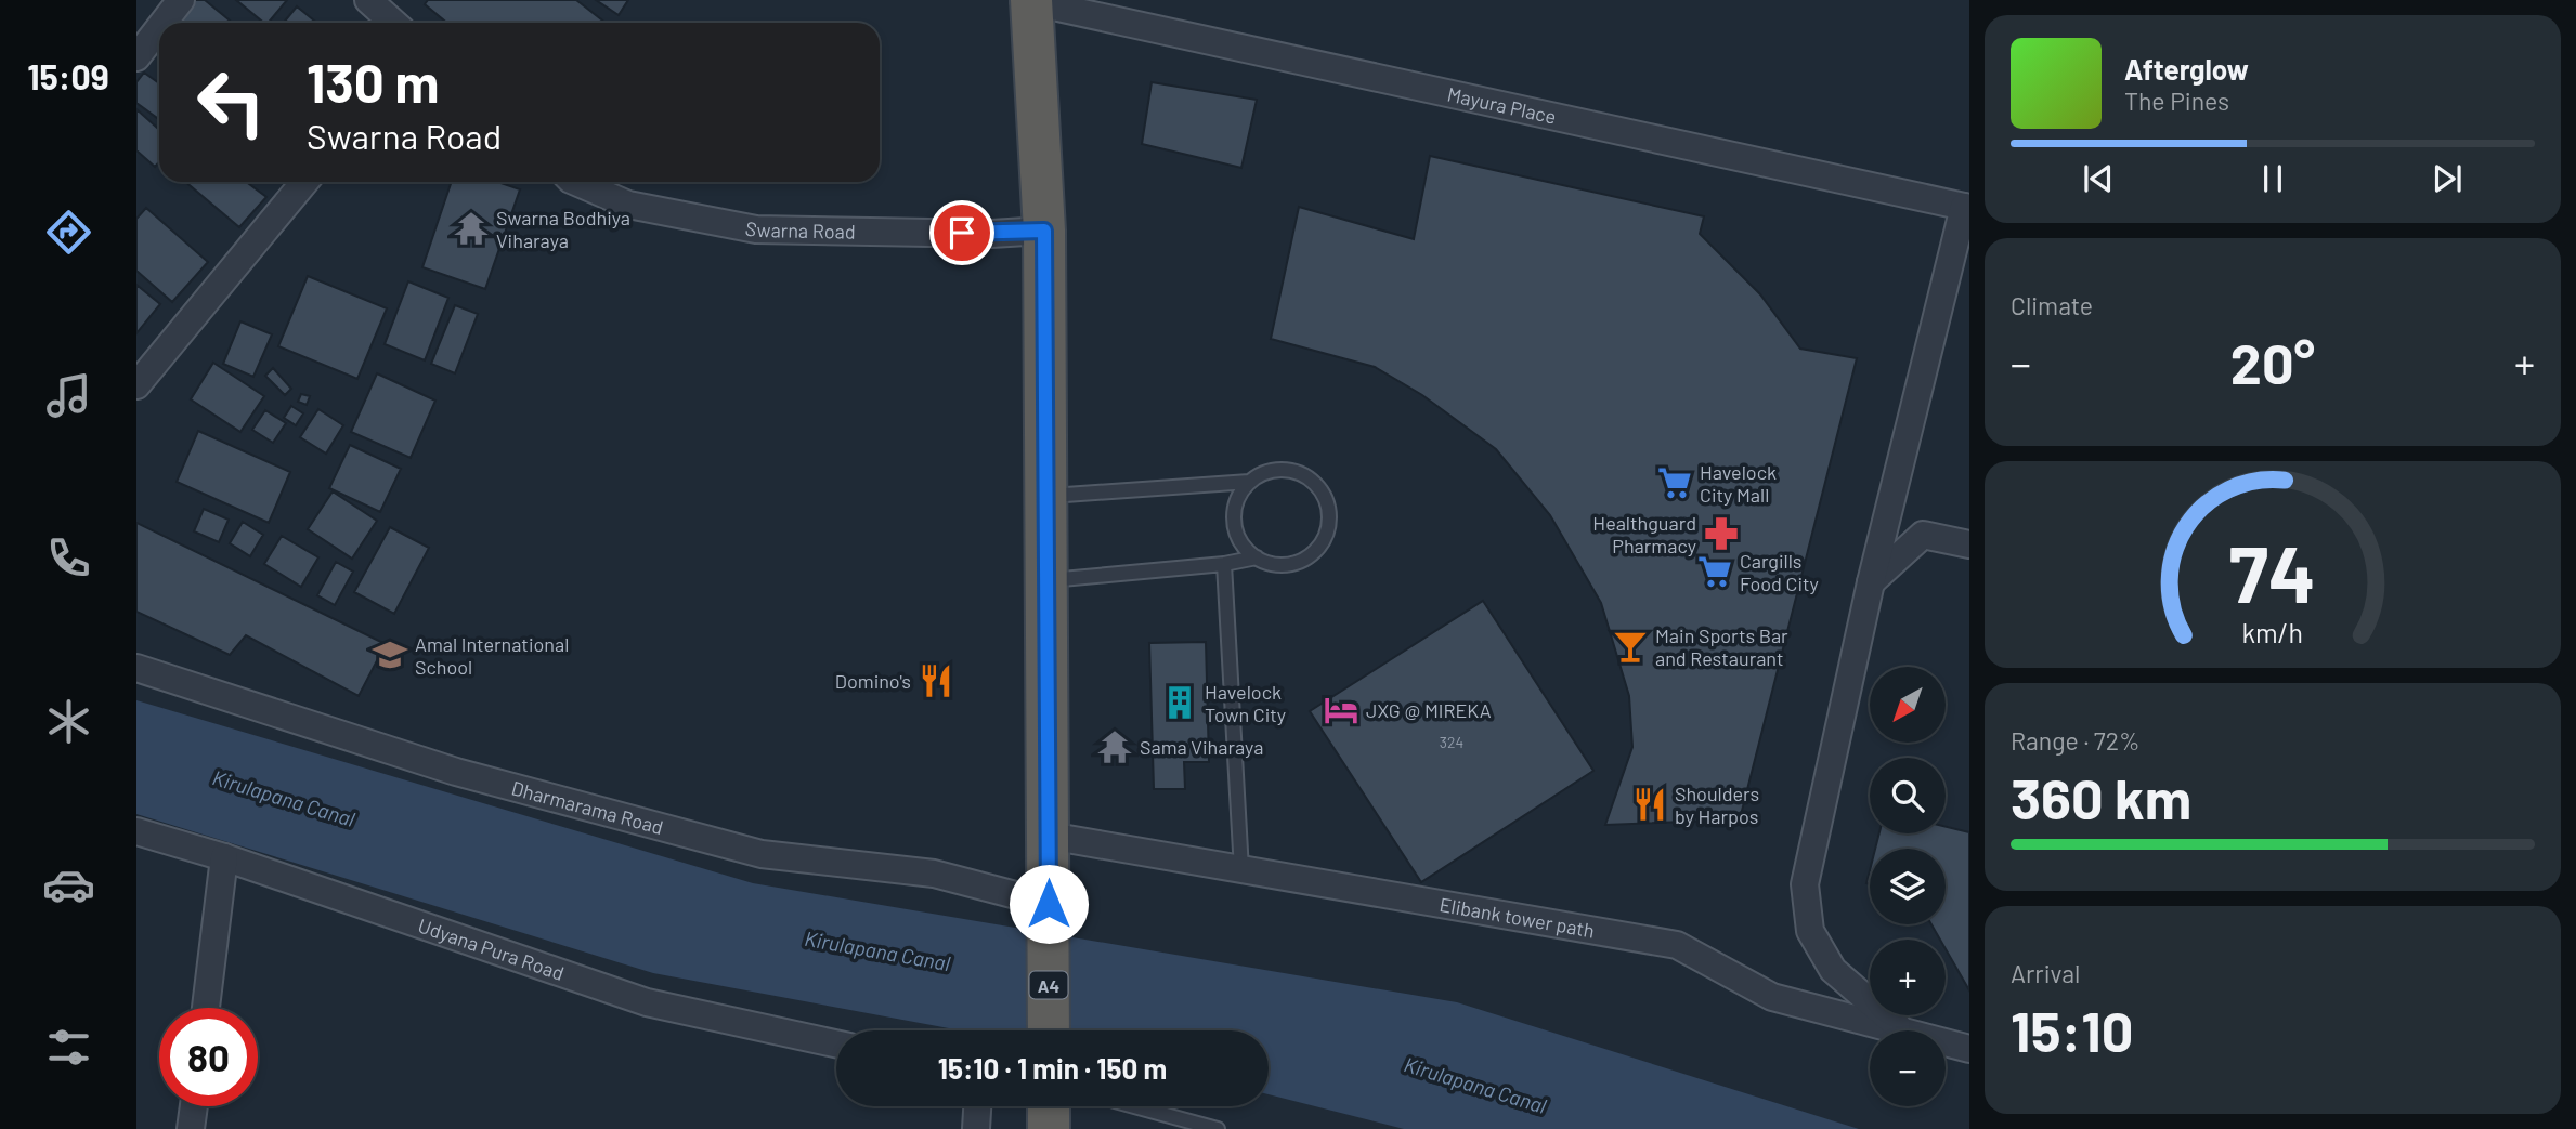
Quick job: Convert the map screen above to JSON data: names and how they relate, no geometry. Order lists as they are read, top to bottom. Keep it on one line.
{"streets":{"highway":["A4"],"street":["Mayura Place","Swarna Road","Dharmarama Road","Elibank tower path","Udyana Pura Road"]},"crossings":[["Mayura Place","A4"],["Swarna Road","A4"],["Dharmarama Road","A4"],["Elibank tower path","A4"]],"water":["Kirulapana Canal"],"places":{"temple":["Swarna Bodhiya Viharaya","Sama Viharaya"],"supermarket":["Havelock City Mall","Cargills Food City"],"pharmacy":["Healthguard Pharmacy"],"bar":["Main Sports Bar and Restaurant"],"school or university":["Amal International School"],"restaurant":["Domino's","Shoulders by Harpos"],"building":["Havelock Town City"],"hotel":["JXG @ MIREKA"]},"house_numbers":["324"],"north":"bottom left","page":{"tabs":"15:09","turn":["130 m","Swarna Road"],"song":["Afterglow","The Pines"],"tile":["Climate",["Range · 72%","360 km"],["Arrival","15:10"]],"heat":["−","20°","+"],"map_buttons":["+","−"],"limit":"80","trip":"15:10 · 1 min · 150 m","gauge":["74","km/h"]}}
